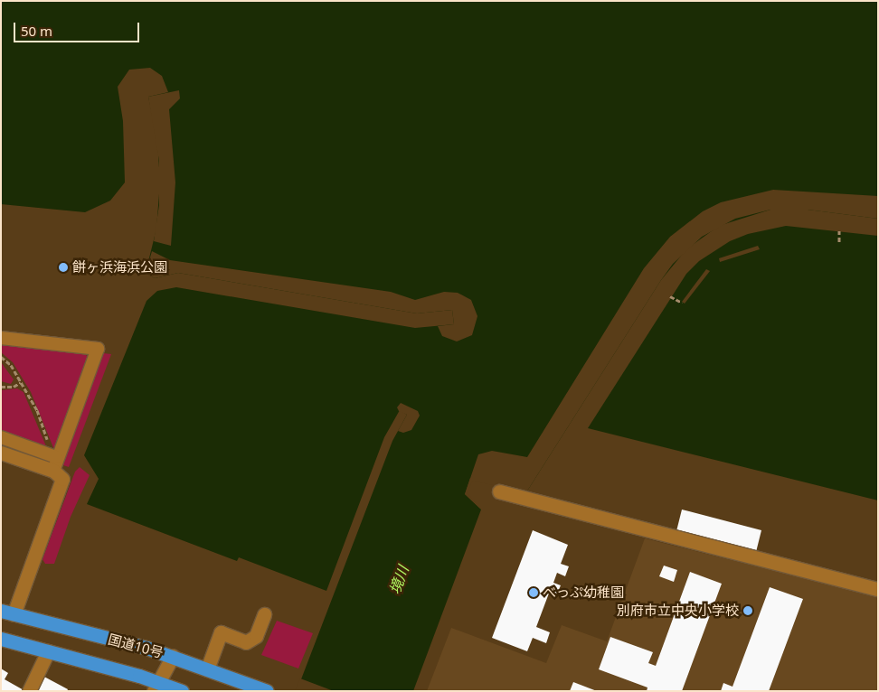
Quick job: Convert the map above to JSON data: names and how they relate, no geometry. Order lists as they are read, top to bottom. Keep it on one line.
{"streets":{"highway":["国道10号"]},"water":["境川"],"places":["餅ヶ浜海浜公園","べっぷ幼稚園","別府市立中央小学校"],"scale_bar":"50 m"}
